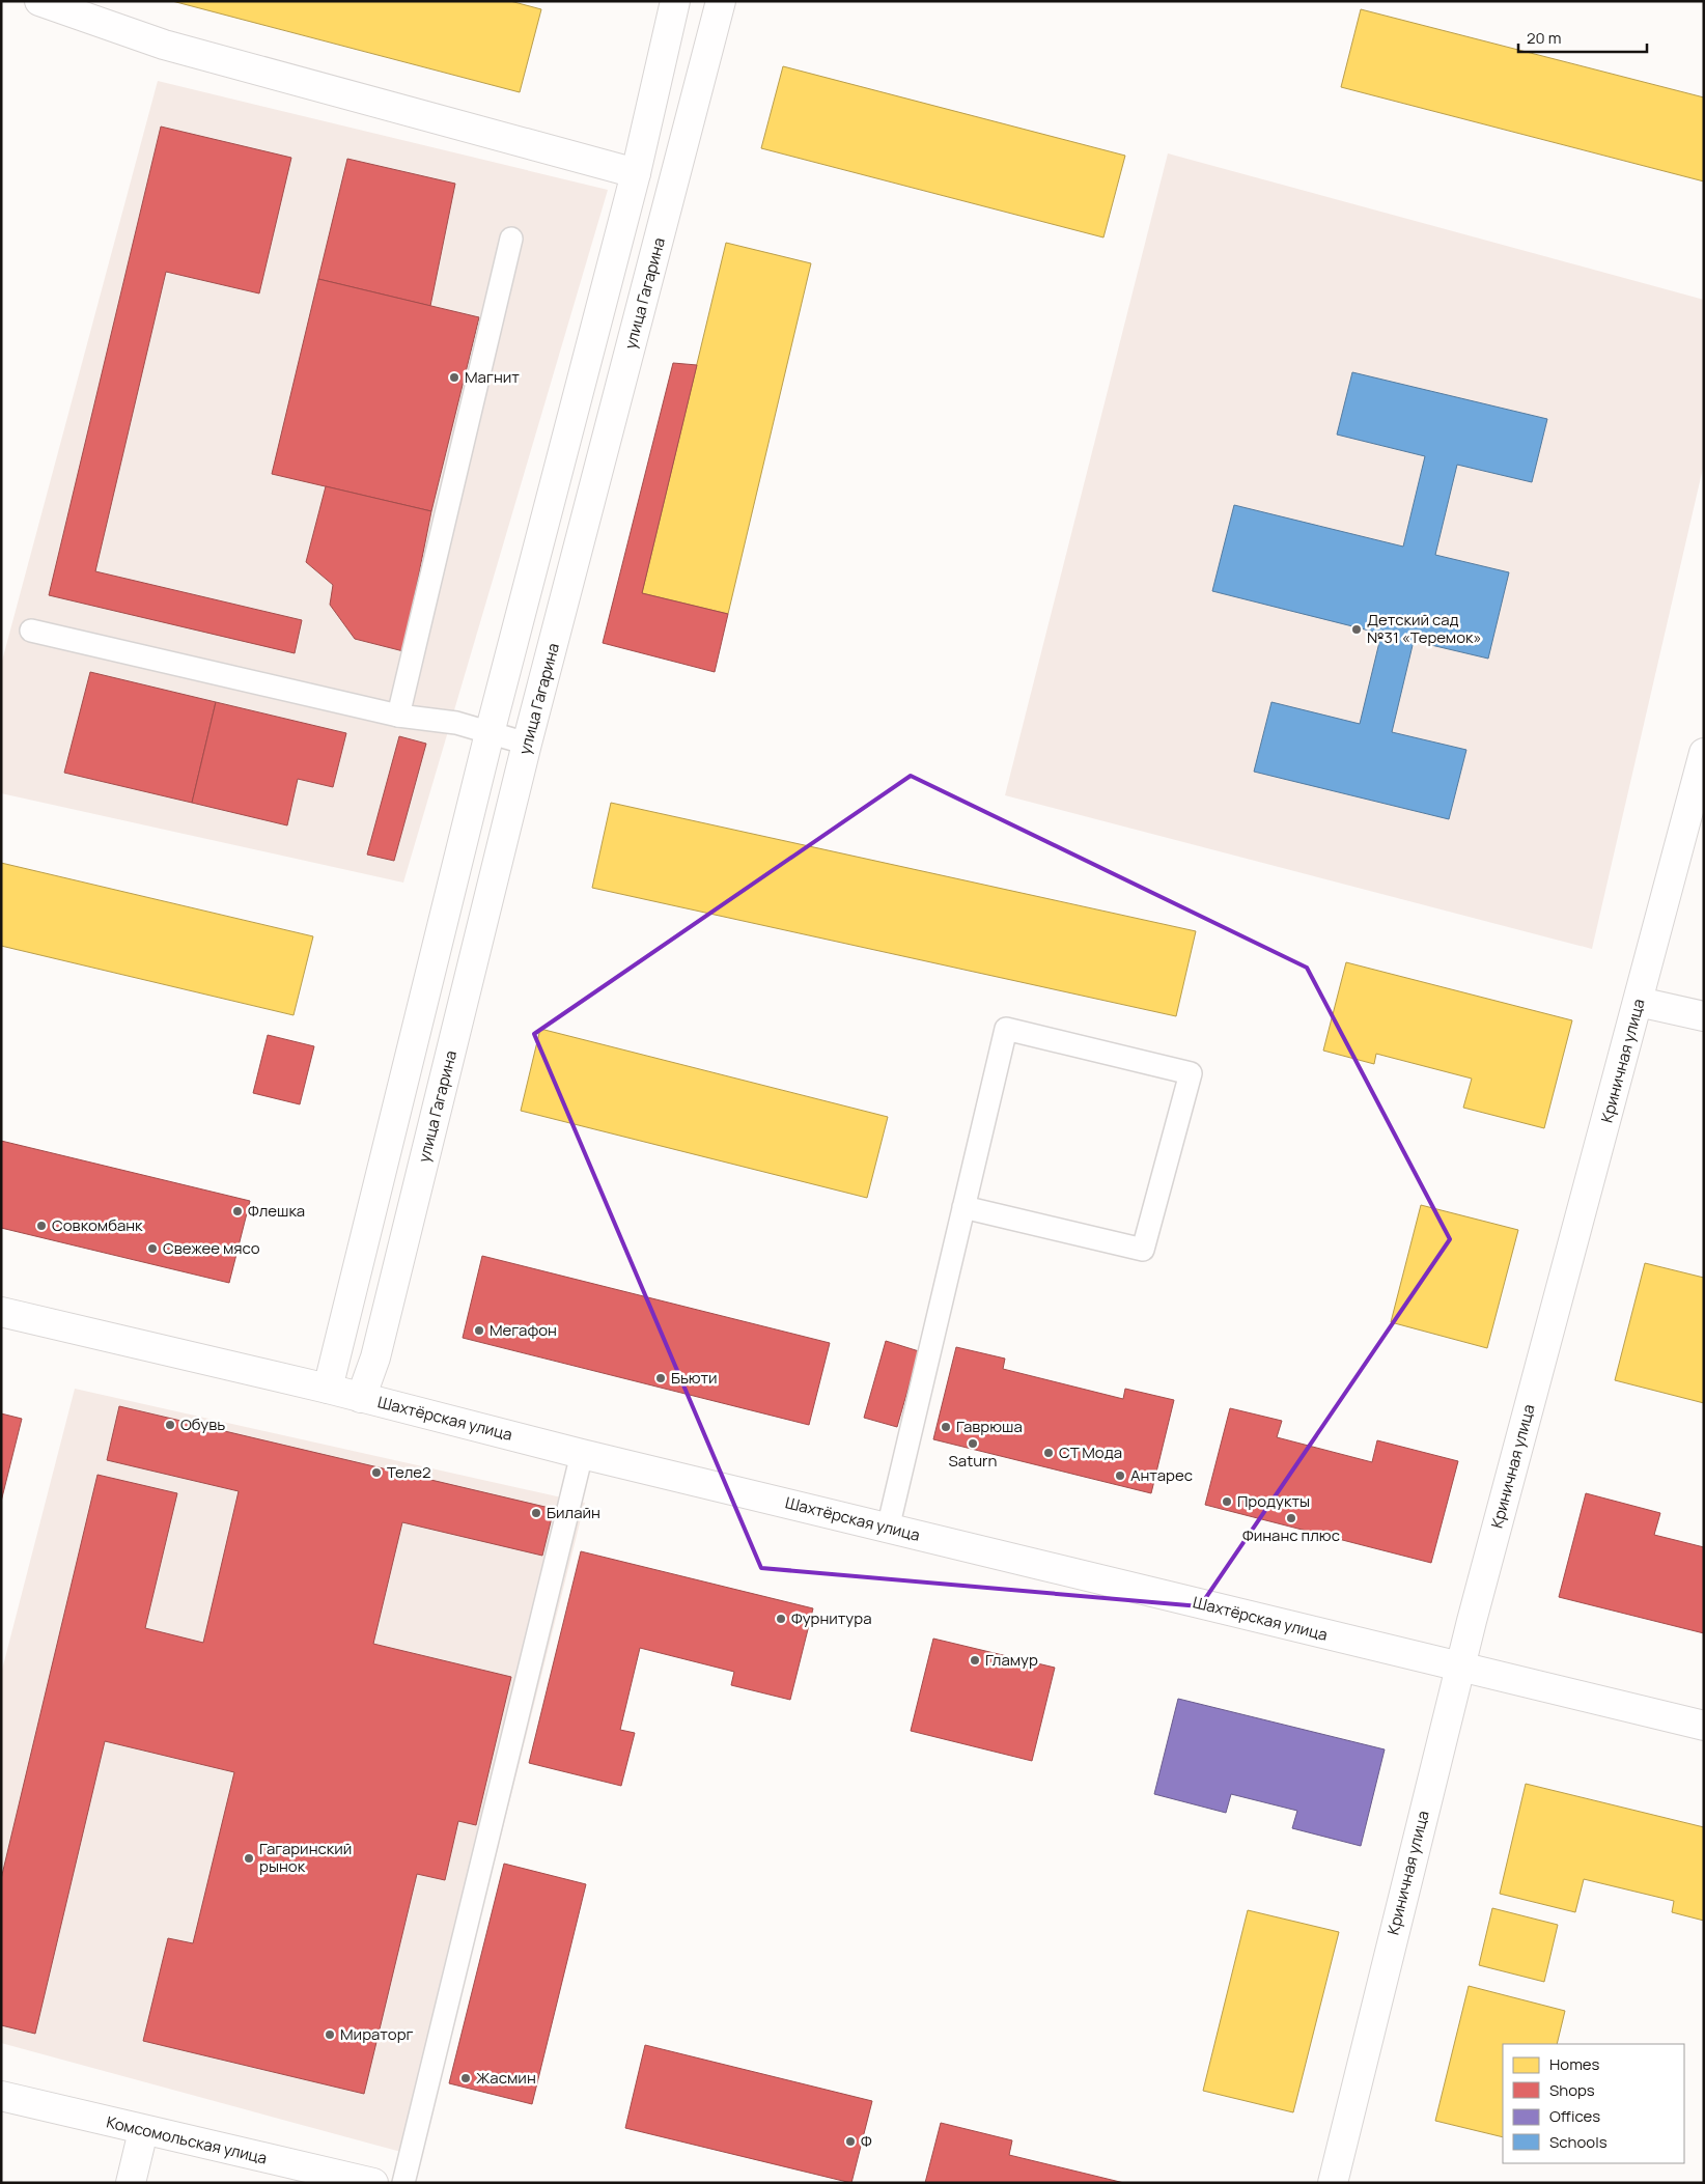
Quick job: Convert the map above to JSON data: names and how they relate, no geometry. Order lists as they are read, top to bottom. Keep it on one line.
{"streets":{"street":["улица Гагарина","Криничная улица","Шахтёрская улица","Комсомольская улица"]},"crossings":[["улица Гагарина","Шахтёрская улица"],["Криничная улица","Шахтёрская улица"]],"places":["Магнит","Детский сад №31 «Теремок»","Флешка","Совкомбанк","Свежее мясо","Мегафон","Бьюти","Обувь","Гаврюша","Saturn","СТ Мода","Теле2","Антарес","Продукты","Билайн","Финанс плюс","Фурнитура","Гламур","Гагаринский рынок","Мираторг","Жасмин","Ф"],"legend":["Homes","Shops","Offices","Schools"],"scale_bar":"20 m"}
